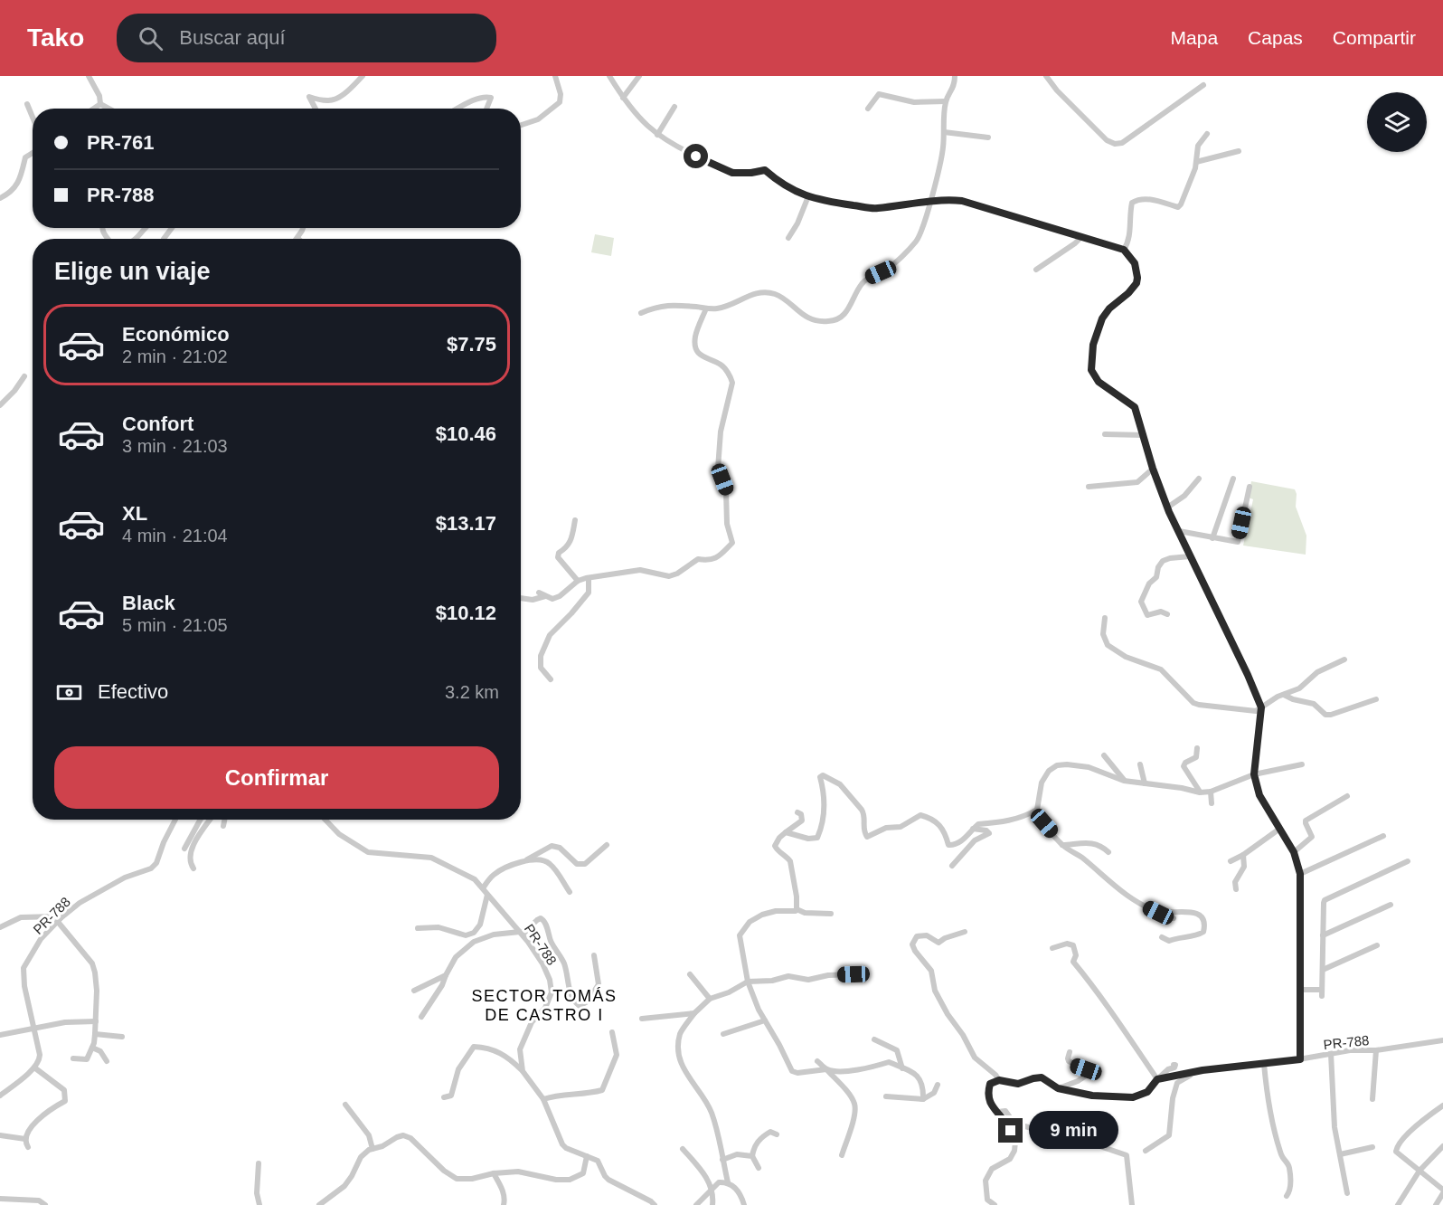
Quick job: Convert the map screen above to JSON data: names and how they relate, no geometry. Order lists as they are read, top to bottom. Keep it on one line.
{"streets":{"street":["PR-788"]},"districts":["SECTOR TOMÁS DE CASTRO I"],"page":{"header":"Tako","search":"Buscar aquí","nav":["Mapa","Capas","Compartir"],"banner":["PR-761","PR-788"],"heading":"Elige un viaje","list":[{"name":"Económico","note":"2 min · 21:02","value":"$7.75"},{"name":"Confort","note":"3 min · 21:03","value":"$10.46"},{"name":"XL","note":"4 min · 21:04","value":"$13.17"},{"name":"Black","note":"5 min · 21:05","value":"$10.12"}],"pay":["Efectivo","3.2 km"],"buttons":"Confirmar","bubble":"9 min"}}
